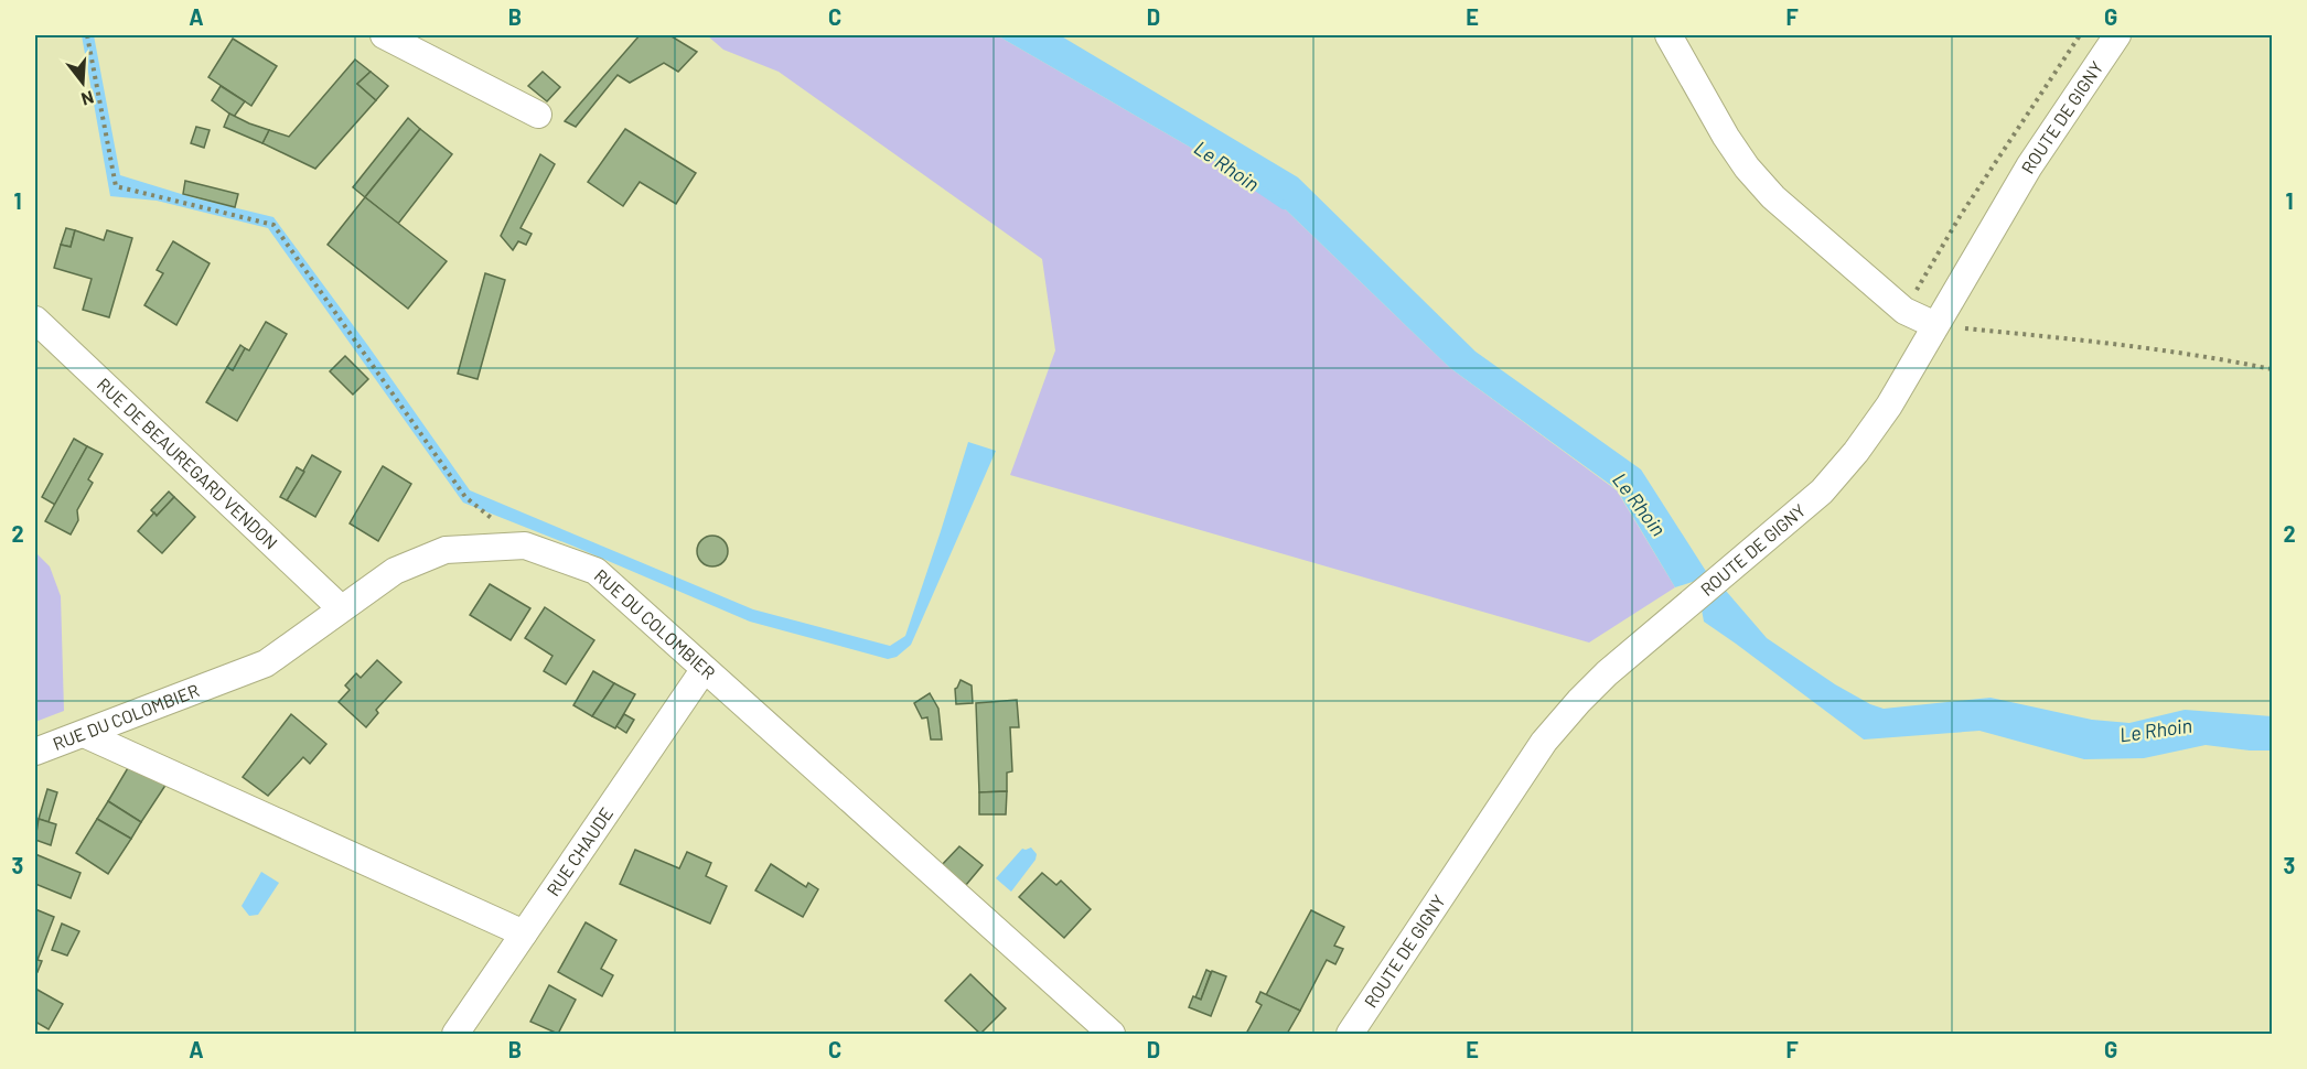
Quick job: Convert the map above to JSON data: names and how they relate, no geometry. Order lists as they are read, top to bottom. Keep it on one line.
{"streets":{"street":["ROUTE DE GIGNY","RUE DE BEAUREGARD VENDON","RUE DU COLOMBIER","RUE CHAUDE"]},"crossings":[["RUE DE BEAUREGARD VENDON","RUE DU COLOMBIER"],["RUE DU COLOMBIER","RUE CHAUDE"]],"water":["Le Rhoin"],"north":"bottom","grid":{"columns":["A","B","C","D","E","F","G"],"rows":["1","2","3"]}}
